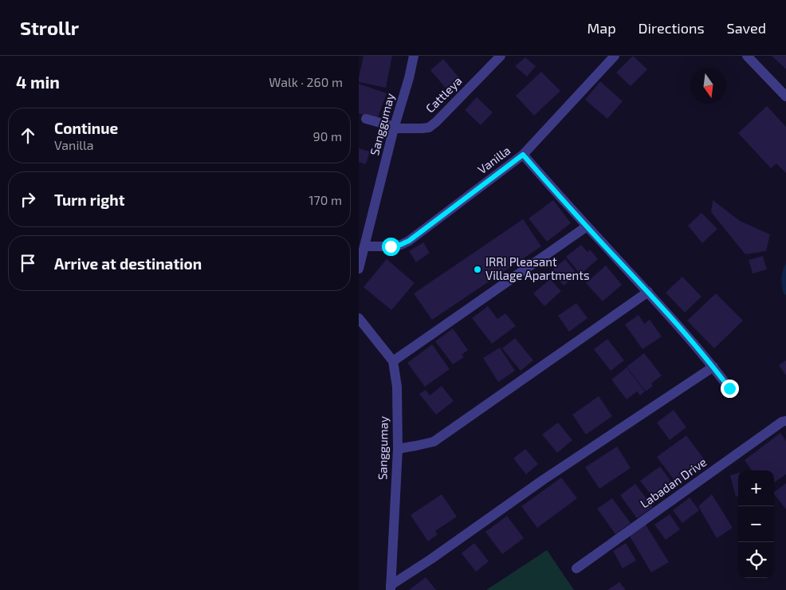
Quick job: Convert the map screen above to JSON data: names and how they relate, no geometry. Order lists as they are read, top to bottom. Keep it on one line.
{"streets":{"street":["Cattleya","Sanggumay","Vanilla","Labadan Drive"]},"crossings":[["Cattleya","Sanggumay"],["Sanggumay","Vanilla"]],"places":["IRRI Pleasant Village Apartments"],"north":"bottom","page":{"header":"Strollr","nav":["Map","Directions","Saved"],"heading":["4 min","Walk · 260 m"],"list":[["Continue","Vanilla","90 m"],["Turn right","170 m"],"Arrive at destination"],"map_buttons":["+","−"]}}
